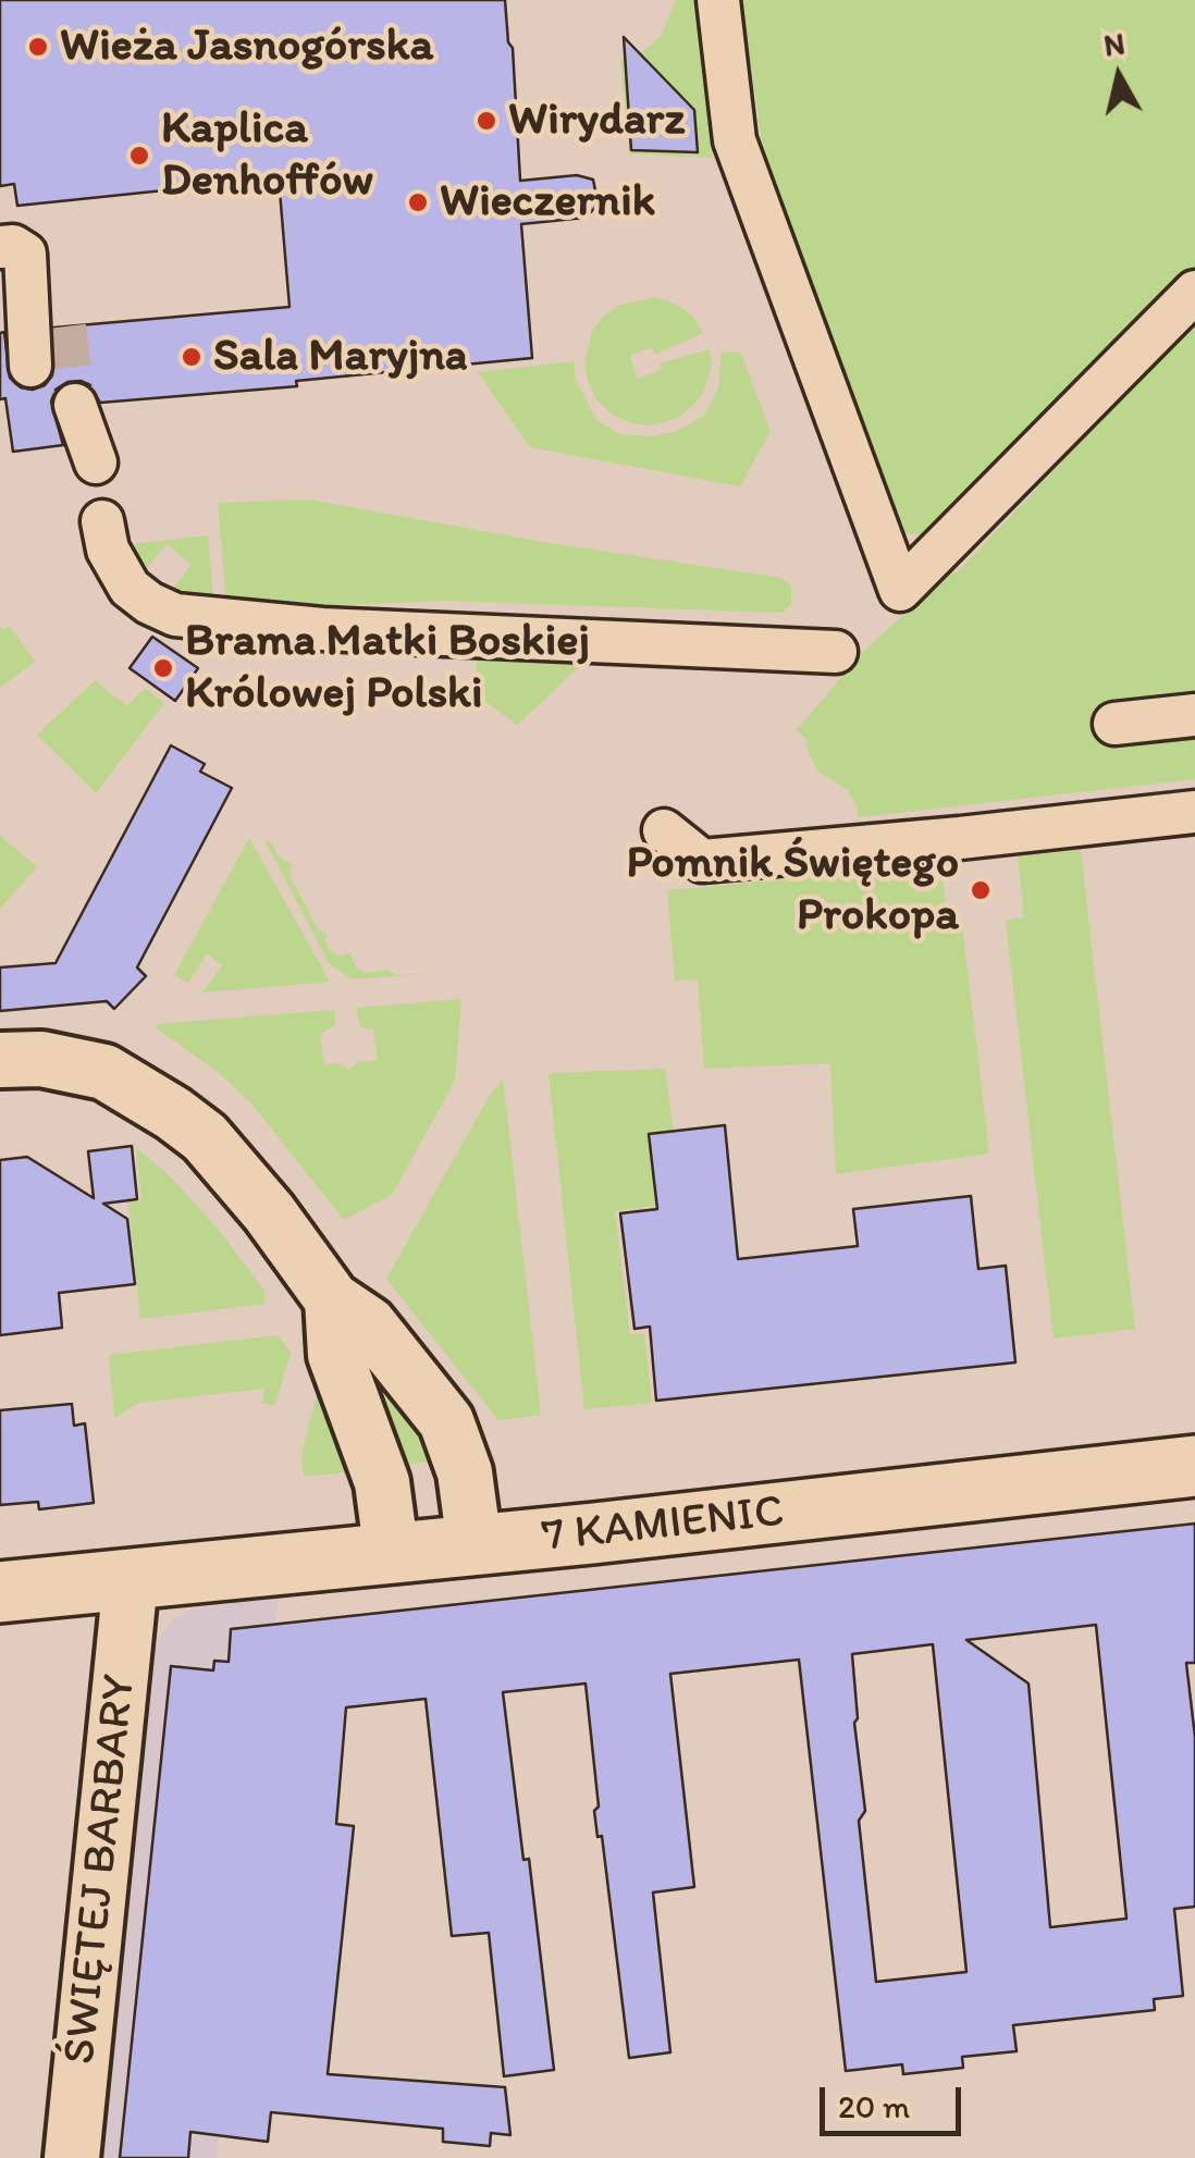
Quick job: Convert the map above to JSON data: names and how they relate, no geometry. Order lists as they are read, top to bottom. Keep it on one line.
{"streets":{"street":["7 KAMIENIC","ŚWIĘTEJ BARBARY"]},"crossings":[["7 KAMIENIC","ŚWIĘTEJ BARBARY"]],"places":["Wieża Jasnogórska","Wirydarz","Kaplica Denhoffów","Wieczernik","Sala Maryjna","Brama Matki Boskiej Królowej Polski","Pomnik Świętego Prokopa"],"scale_bar":"20 m","north":"top"}
